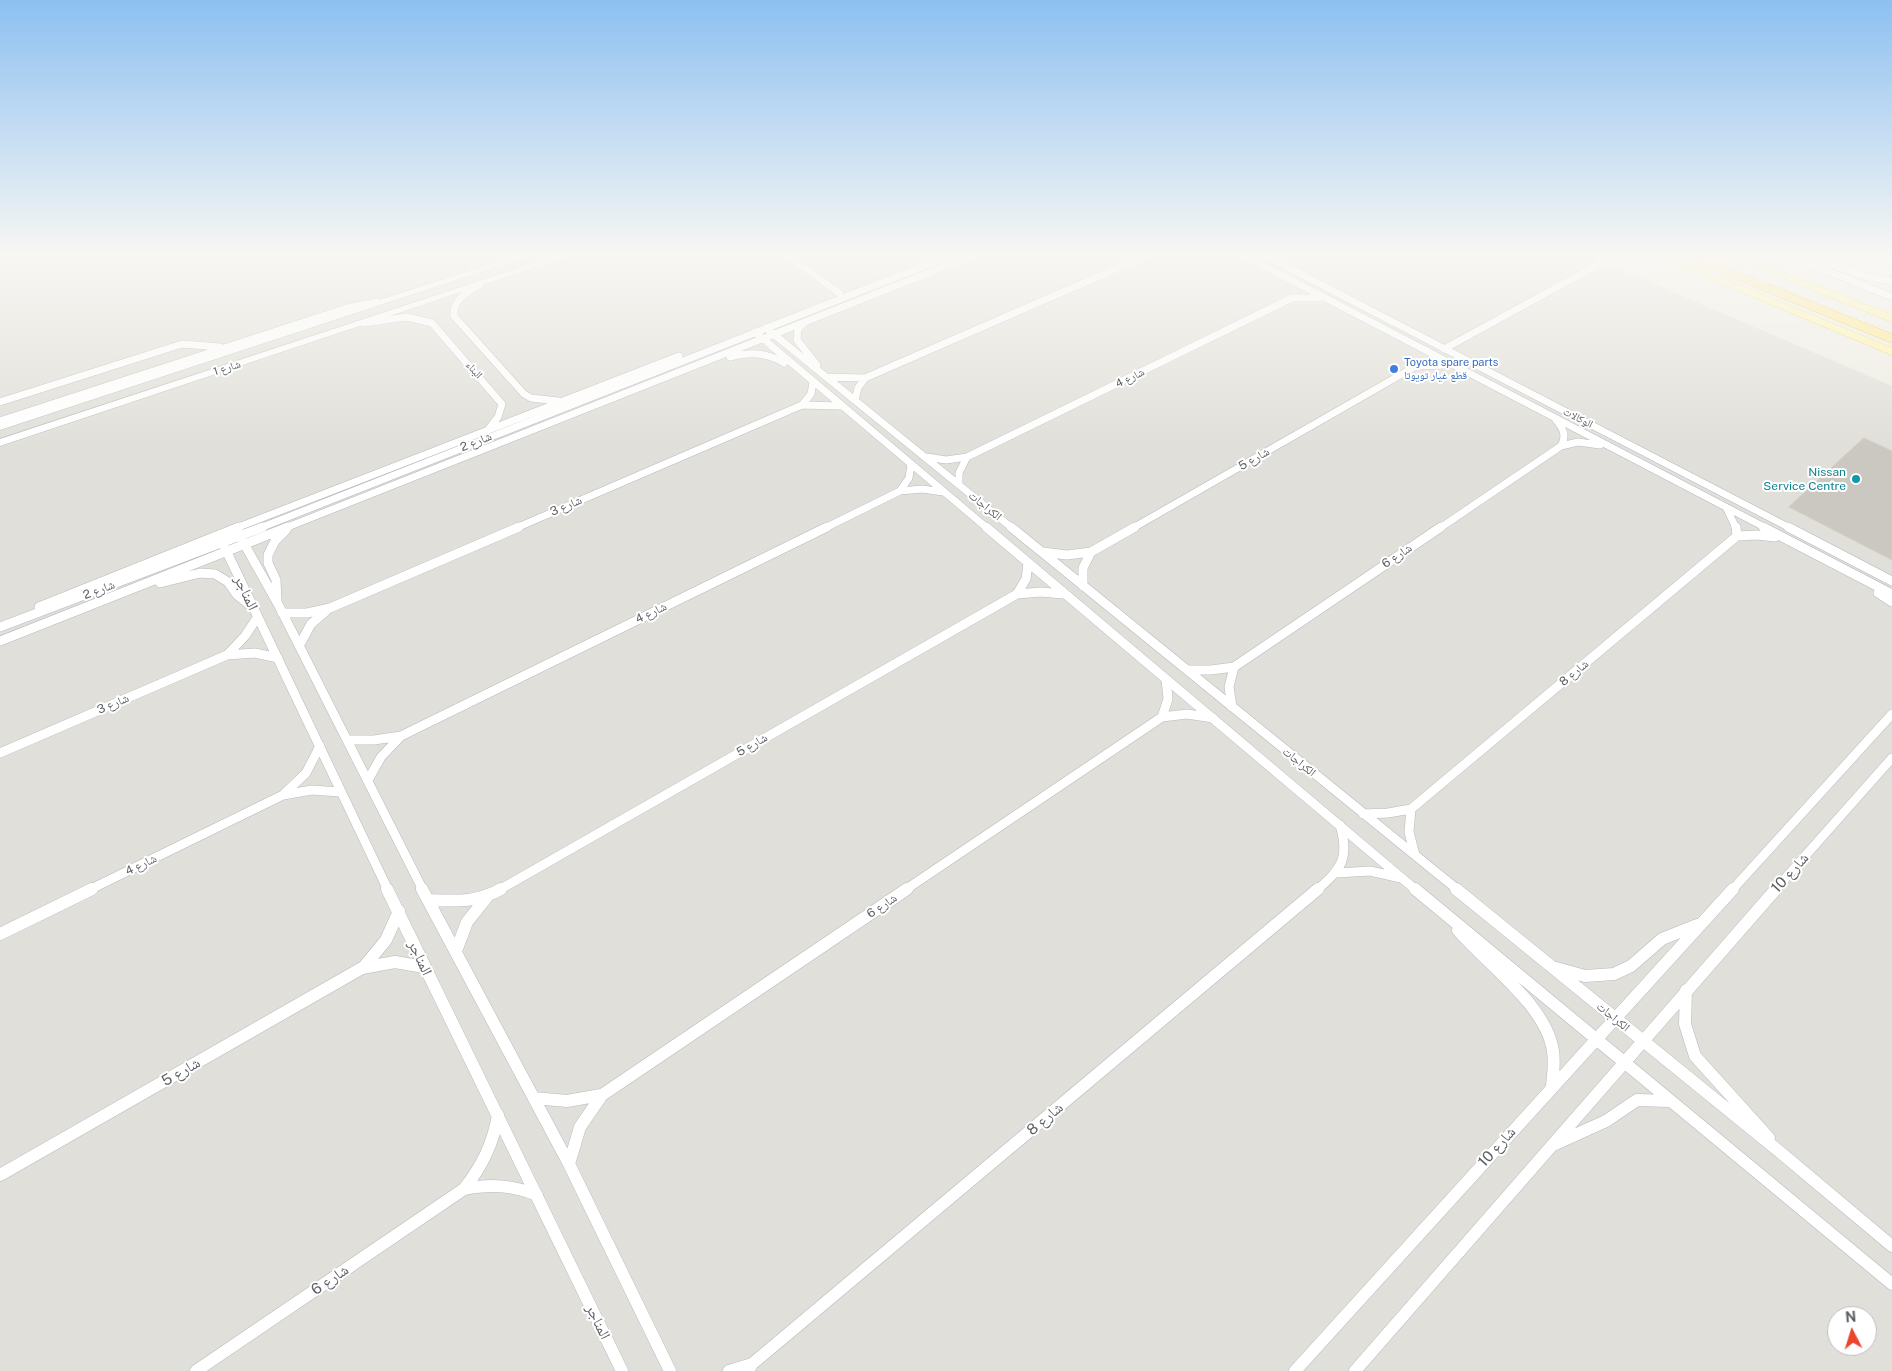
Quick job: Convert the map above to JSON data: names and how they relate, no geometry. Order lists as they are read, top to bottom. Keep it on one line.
{"streets":{"street":["شارع 1","البناء","شارع 4","الوكالات","شارع 2","شارع 5","شارع 3","الكراجات","شارع 6","المناجر","شارع 8","شارع 10"]},"crossings":[["شارع 1","البناء"],["البناء","شارع 2"],["شارع 4","الكراجات"],["شارع 4","المناجر"],["الوكالات","شارع 5"],["الوكالات","شارع 6"],["شارع 2","الكراجات"],["شارع 2","المناجر"],["شارع 5","الكراجات"],["شارع 5","المناجر"],["شارع 3","الكراجات"],["شارع 3","المناجر"],["الكراجات","شارع 6"],["الكراجات","شارع 10"],["شارع 6","المناجر"]],"places":["Toyota spare parts قطع غيار تويوتا","Nissan Service Centre"],"north":"top"}
